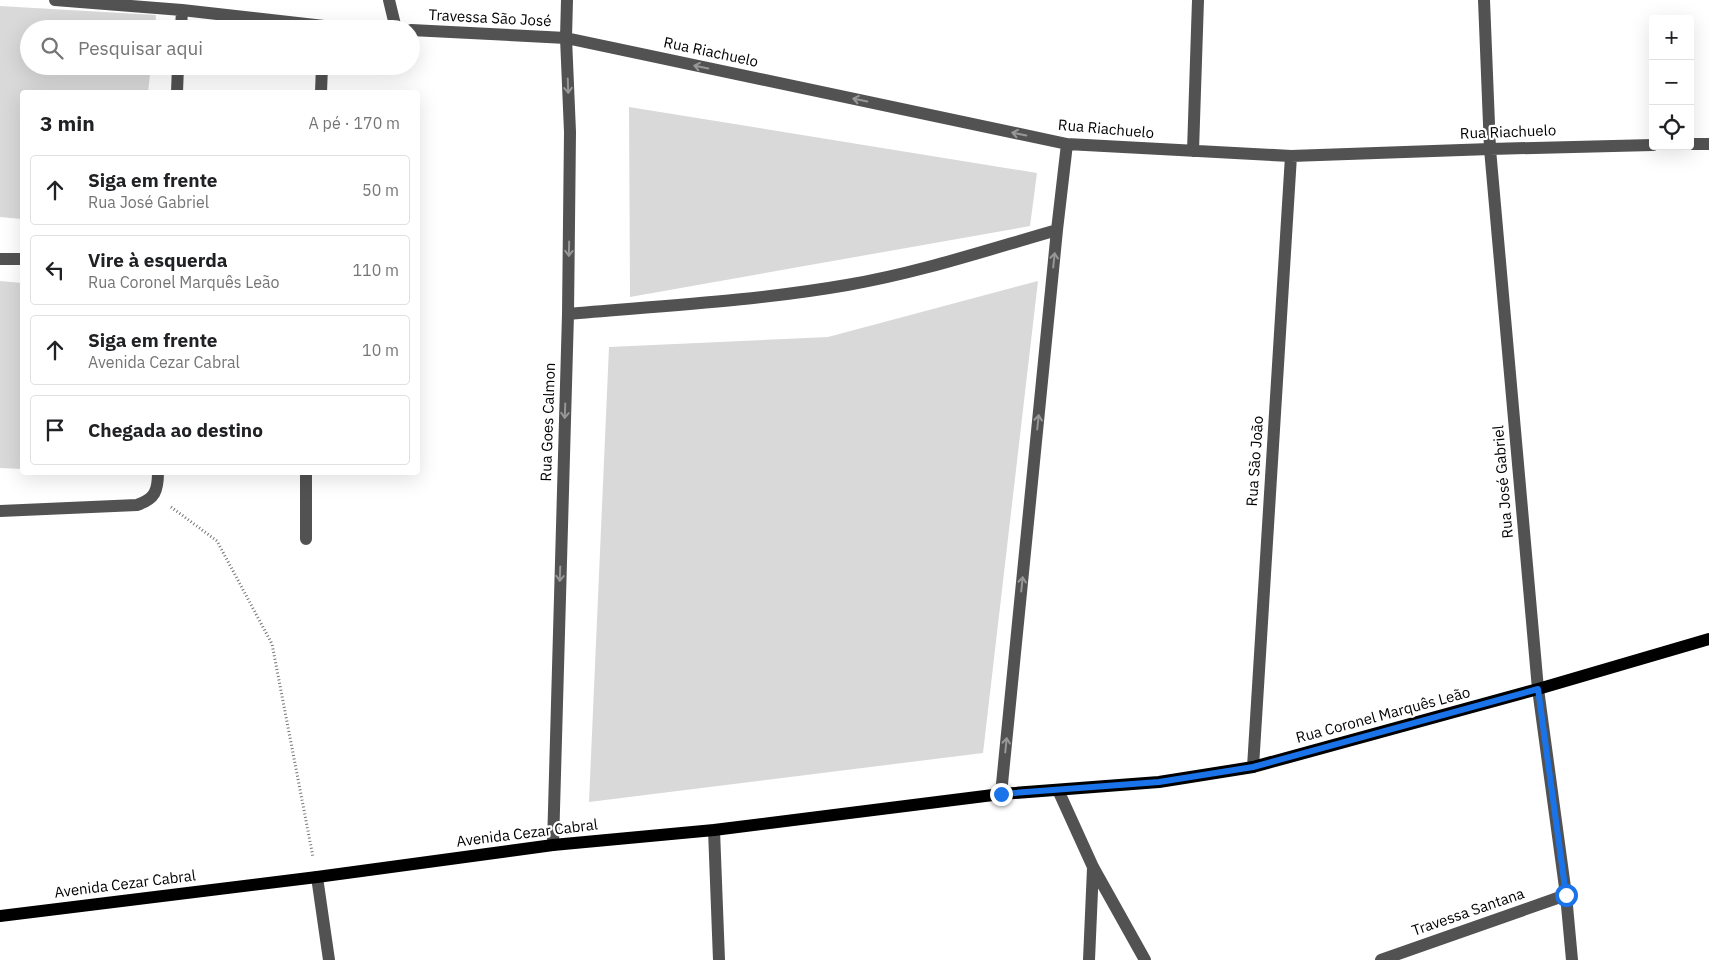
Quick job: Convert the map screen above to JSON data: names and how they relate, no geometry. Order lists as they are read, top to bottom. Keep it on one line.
{"streets":{"main road":["Rua Coronel Marquês Leão","Avenida Cezar Cabral"],"street":["Travessa São José","Rua Riachuelo","Rua Goes Calmon","Rua São João","Rua José Gabriel","Travessa Santana"]},"crossings":[["Travessa São José","Rua Riachuelo"],["Travessa São José","Rua Goes Calmon"],["Rua Riachuelo","Rua Goes Calmon"],["Rua Riachuelo","Rua São João"],["Rua Riachuelo","Rua José Gabriel"],["Rua Goes Calmon","Avenida Cezar Cabral"],["Rua São João","Rua Coronel Marquês Leão"],["Rua José Gabriel","Rua Coronel Marquês Leão"],["Rua José Gabriel","Travessa Santana"],["Rua Coronel Marquês Leão","Avenida Cezar Cabral"]],"one_way":["Rua Riachuelo","Rua Goes Calmon"],"page":{"map_buttons":["+","−"],"search":"Pesquisar aqui","heading":["3 min","A pé · 170 m"],"list":[["Siga em frente","Rua José Gabriel","50 m"],["Vire à esquerda","Rua Coronel Marquês Leão","110 m"],["Siga em frente","Avenida Cezar Cabral","10 m"],"Chegada ao destino"]}}
